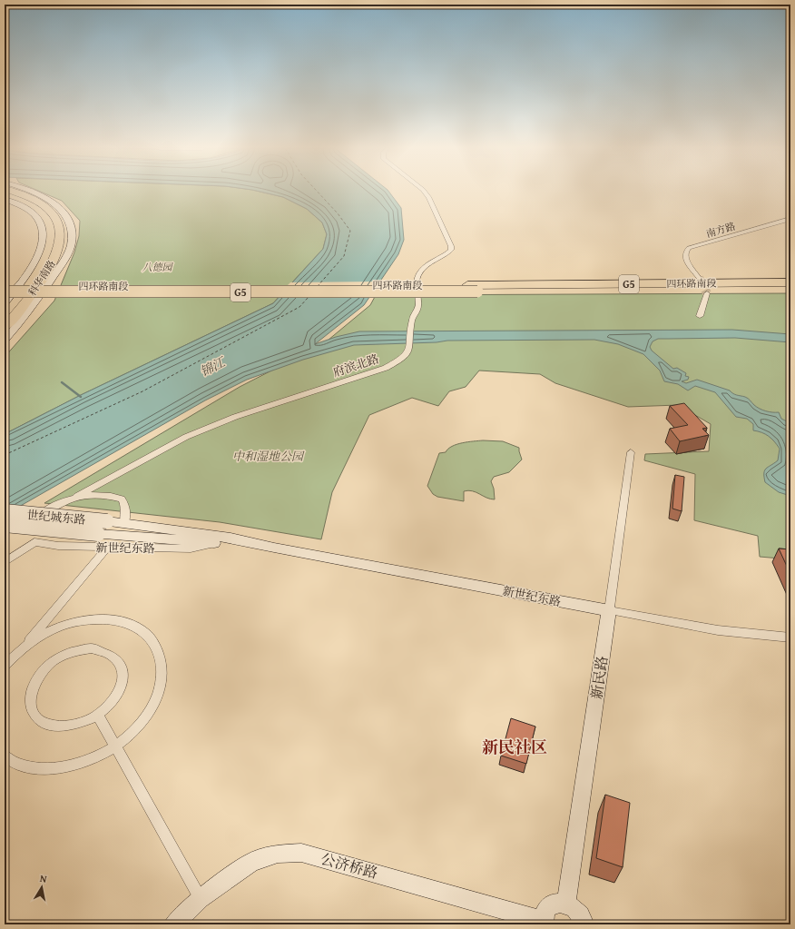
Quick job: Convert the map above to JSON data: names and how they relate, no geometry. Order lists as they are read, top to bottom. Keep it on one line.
{"streets":{"highway":["科华南路","四环路南段","G5"],"main road":["世纪城东路","新世纪东路","新民路","公济桥路"],"street":["南方路","府滨北路"]},"crossings":[["府滨北路","新世纪东路"],["世纪城东路","新世纪东路"],["新世纪东路","新民路"]],"districts":["新民社区"],"water":["锦江"],"parks":["八德园","中和湿地公园"],"north":"top"}
